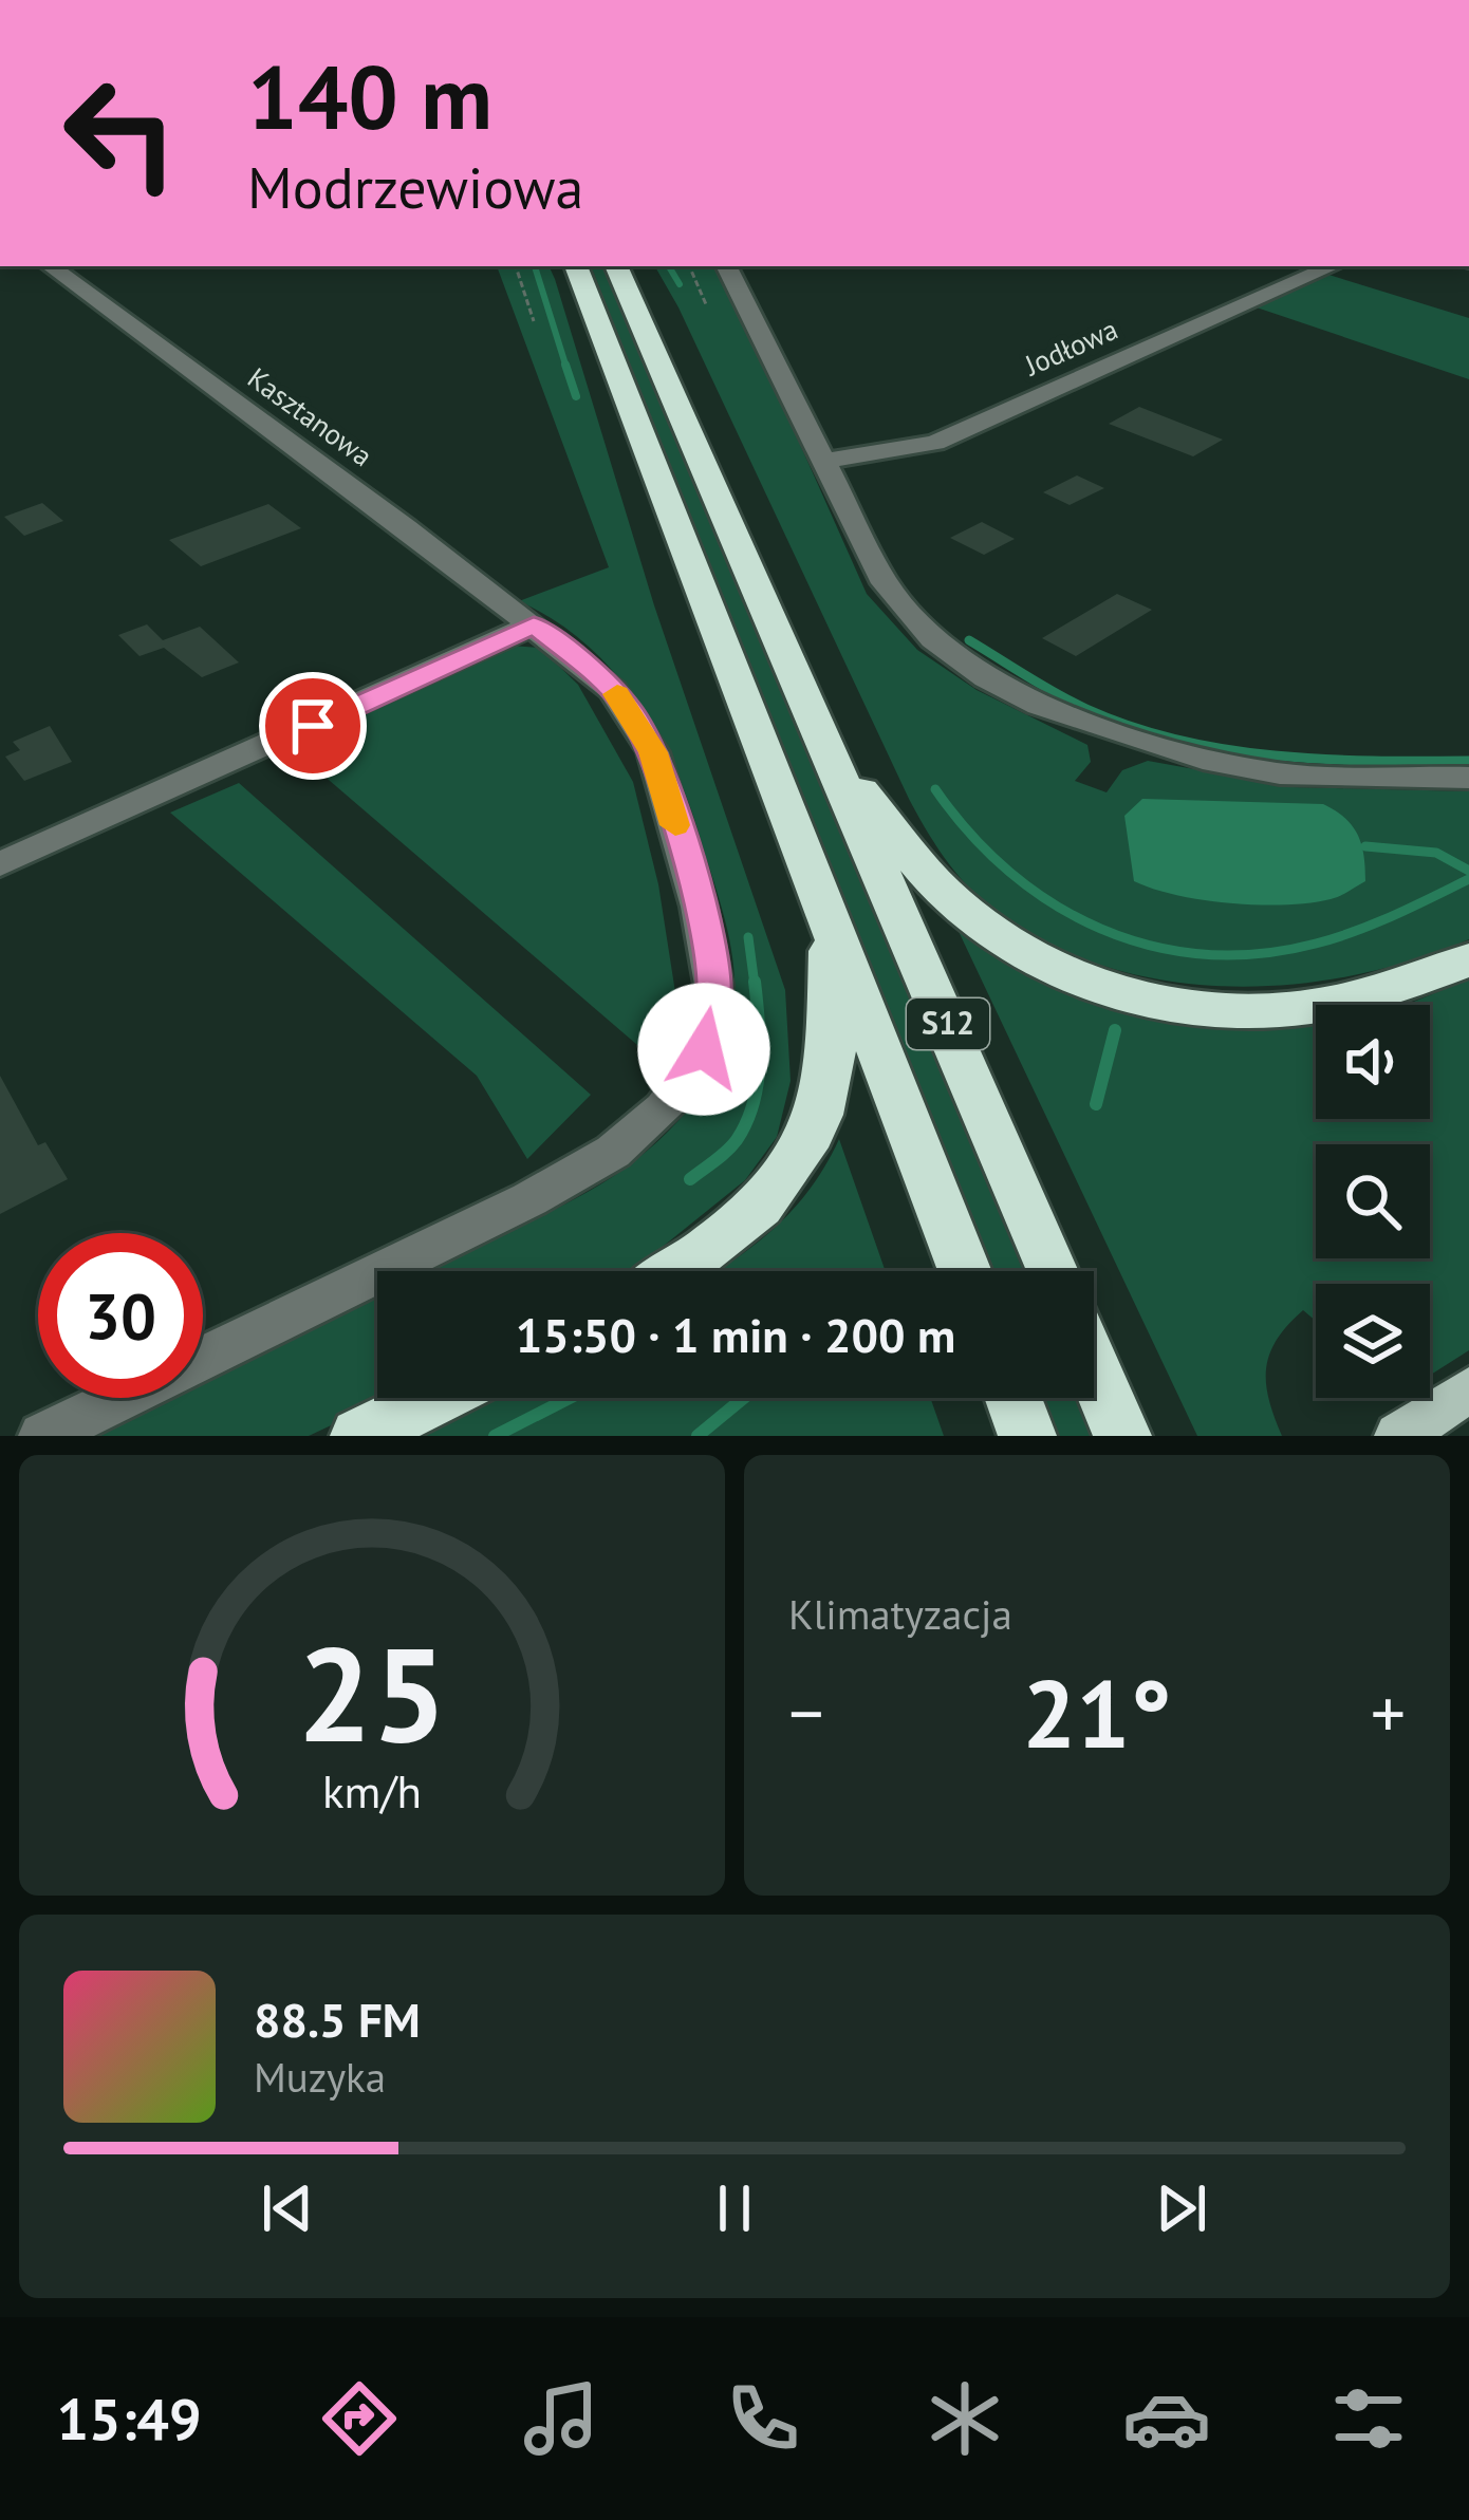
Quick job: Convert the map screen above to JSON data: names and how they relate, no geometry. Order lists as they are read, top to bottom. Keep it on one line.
{"streets":{"highway":["S12"],"street":["Jodłowa","Kasztanowa"]},"page":{"turn":["140 m","Modrzewiowa"],"limit":"30","trip":"15:50 · 1 min · 200 m","tile":"Klimatyzacja","heat":["−","21°","+"],"song":["88.5 FM","Muzyka"],"tabs":"15:49","gauge":["25","km/h"]}}
